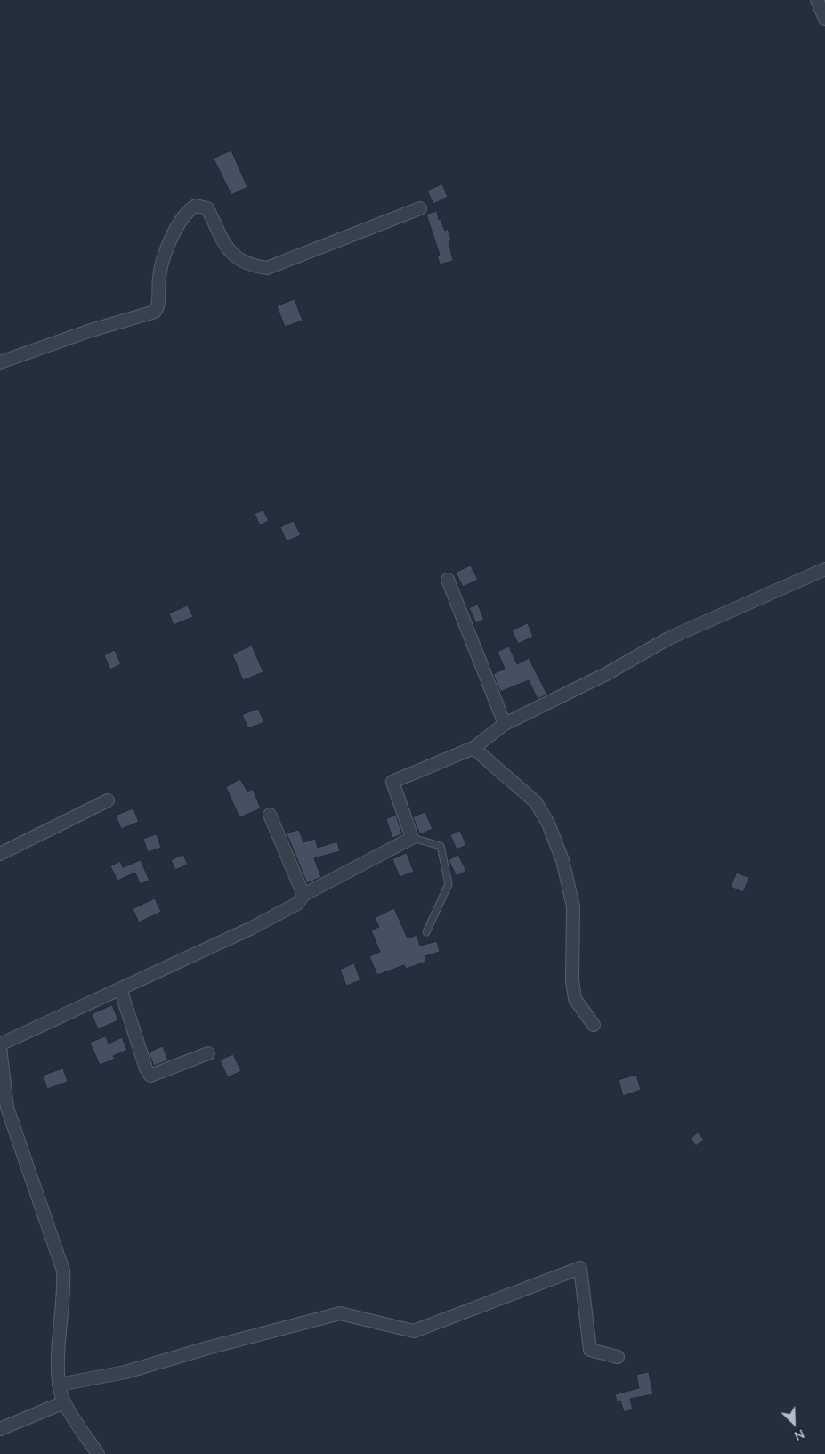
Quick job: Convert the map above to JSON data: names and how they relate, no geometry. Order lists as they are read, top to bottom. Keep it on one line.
{"north":"bottom right"}
